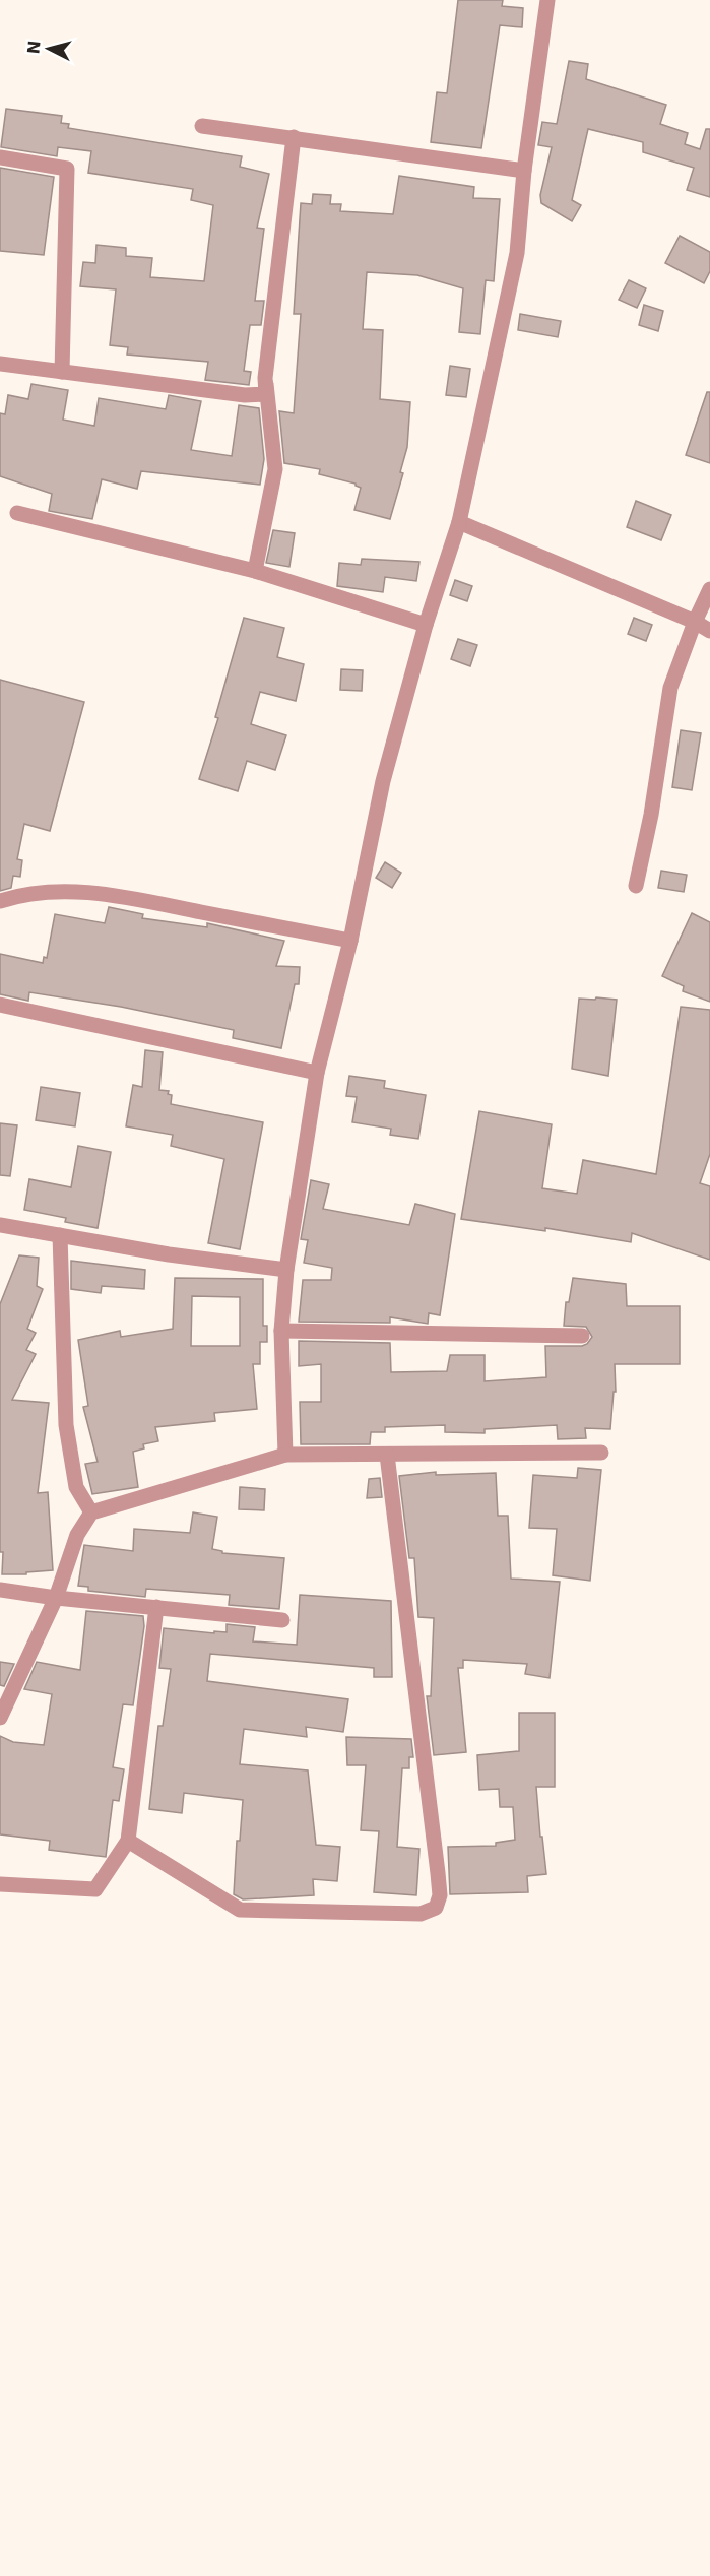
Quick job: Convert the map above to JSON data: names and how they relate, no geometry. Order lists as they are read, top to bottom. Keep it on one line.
{"north":"left"}
